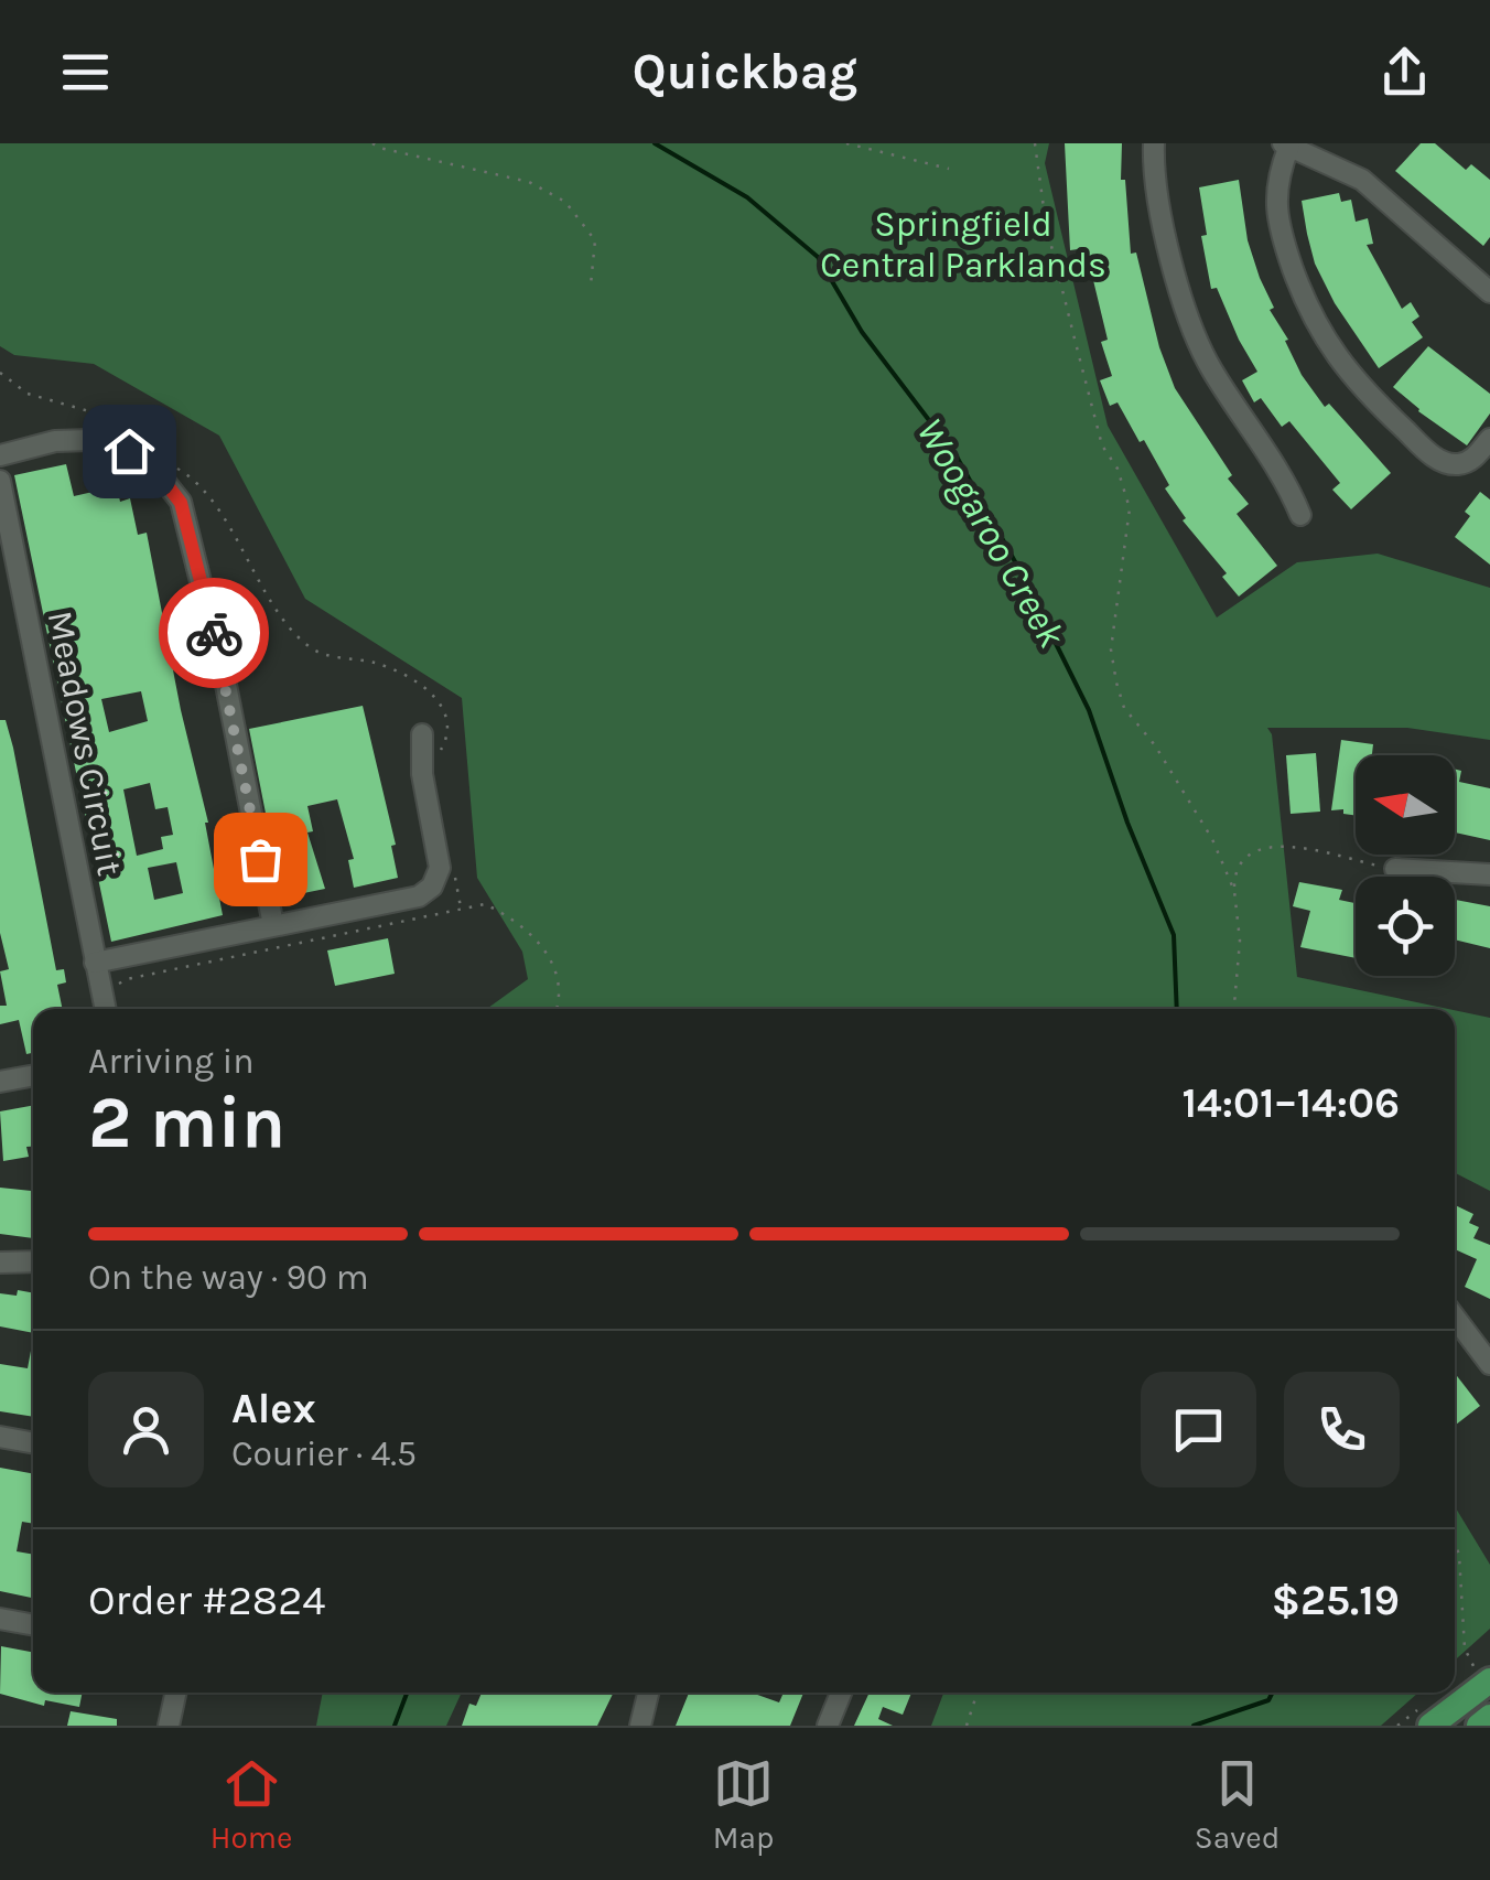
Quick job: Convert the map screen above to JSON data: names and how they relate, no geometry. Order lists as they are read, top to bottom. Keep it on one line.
{"streets":{"street":["Meadows Circuit"]},"water":["Woogaroo Creek"],"parks":["Springfield Central Parklands"],"north":"left","page":{"header":"Quickbag","heading":["2 min","Arriving in","14:01–14:06"],"panel":["Alex","Courier · 4.5","Order #2824","$25.19"],"bar":"On the way · 90 m","tabs":["Home","Map","Saved"]}}
